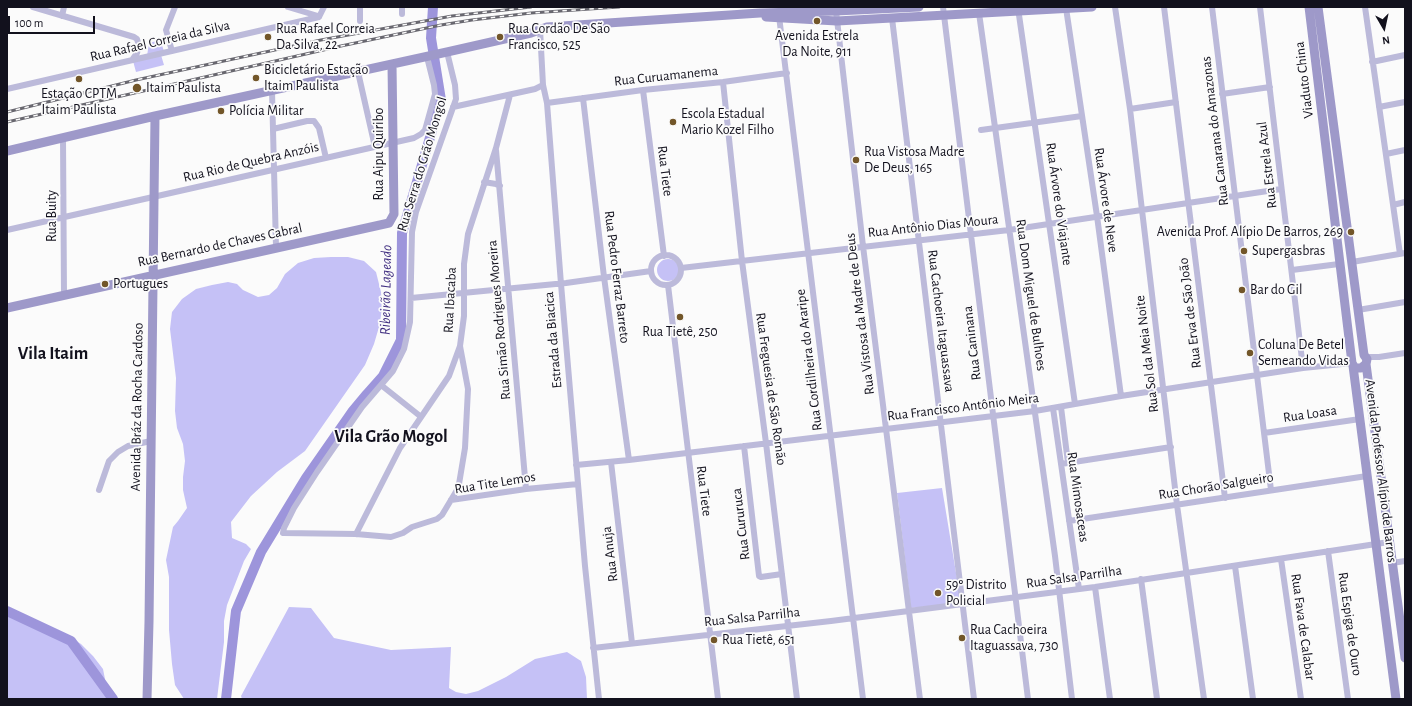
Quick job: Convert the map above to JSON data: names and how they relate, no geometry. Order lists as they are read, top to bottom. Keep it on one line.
{"streets":{"street":["Rua Rafael Correia da Silva","Rua Curuamanema","Viaduto China","Rua Canarana do Amazonas","Rua Aipu Quiribo","Rua Rio de Quebra Anzóis","Rua Serra do Grão Mongol","Rua Estrela Azul","Rua Tiete","Rua Árvore de Neve","Rua Árvore do Viajante","Rua Buity","Rua Antônio Dias Moura","Rua Bernardo de Chaves Cabral","Rua Pedro Ferraz Barreto","Rua Dom Miguel de Bulhoes","Rua Ibacaba","Rua Erva de São João","Rua Vistosa da Madre de Deus","Rua Simão Rodrigues Moreira","Rua Cachoeira Itaguassava","Estrada da Biacica","Rua Caninana","Rua Sol da Meia Noite","Rua Cordilheira do Araripe","Rua Freguesia de São Romão","Avenida Bráz da Rocha Cardoso","Rua Francisco Antônio Meira","Rua Loasa","Avenida Professor Alípio de Barros","Rua Tite Lemos","Rua Chorão Salgueiro","Rua Mimosaceas","Rua Cururuca","Rua Anuja","Rua Salsa Parrilha","Rua Espiga de Ouro","Rua Fava de Calabar"]},"crossings":[["Rua Curuamanema","Rua Tiete"],["Rua Curuamanema","Rua Pedro Ferraz Barreto"],["Rua Curuamanema","Estrada da Biacica"],["Rua Curuamanema","Rua Cordilheira do Araripe"],["Rua Curuamanema","Rua Freguesia de São Romão"],["Viaduto China","Avenida Professor Alípio de Barros"],["Rua Canarana do Amazonas","Rua Antônio Dias Moura"],["Rua Canarana do Amazonas","Rua Francisco Antônio Meira"],["Rua Canarana do Amazonas","Rua Loasa"],["Rua Canarana do Amazonas","Rua Chorão Salgueiro"],["Rua Aipu Quiribo","Rua Rio de Quebra Anzóis"],["Rua Aipu Quiribo","Rua Bernardo de Chaves Cabral"],["Rua Rio de Quebra Anzóis","Rua Buity"],["Rua Rio de Quebra Anzóis","Avenida Bráz da Rocha Cardoso"],["Rua Serra do Grão Mongol","Rua Tite Lemos"],["Rua Estrela Azul","Rua Antônio Dias Moura"],["Rua Estrela Azul","Rua Francisco Antônio Meira"],["Rua Tiete","Rua Antônio Dias Moura"],["Rua Tiete","Rua Francisco Antônio Meira"],["Rua Tiete","Rua Salsa Parrilha"],["Rua Árvore de Neve","Rua Antônio Dias Moura"],["Rua Árvore de Neve","Rua Francisco Antônio Meira"],["Rua Árvore do Viajante","Rua Antônio Dias Moura"],["Rua Árvore do Viajante","Rua Francisco Antônio Meira"],["Rua Buity","Rua Bernardo de Chaves Cabral"],["Rua Antônio Dias Moura","Rua Dom Miguel de Bulhoes"],["Rua Antônio Dias Moura","Rua Erva de São João"],["Rua Antônio Dias Moura","Rua Vistosa da Madre de Deus"],["Rua Antônio Dias Moura","Rua Cachoeira Itaguassava"],["Rua Antônio Dias Moura","Rua Caninana"],["Rua Antônio Dias Moura","Rua Sol da Meia Noite"],["Rua Antônio Dias Moura","Rua Cordilheira do Araripe"],["Rua Antônio Dias Moura","Rua Freguesia de São Romão"],["Rua Bernardo de Chaves Cabral","Avenida Bráz da Rocha Cardoso"],["Rua Pedro Ferraz Barreto","Rua Francisco Antônio Meira"],["Rua Dom Miguel de Bulhoes","Rua Francisco Antônio Meira"],["Rua Dom Miguel de Bulhoes","Rua Salsa Parrilha"],["Rua Ibacaba","Rua Simão Rodrigues Moreira"],["Rua Ibacaba","Rua Tite Lemos"],["Rua Erva de São João","Rua Francisco Antônio Meira"],["Rua Erva de São João","Rua Chorão Salgueiro"],["Rua Vistosa da Madre de Deus","Rua Francisco Antônio Meira"],["Rua Vistosa da Madre de Deus","Rua Salsa Parrilha"],["Rua Simão Rodrigues Moreira","Rua Tite Lemos"],["Rua Cachoeira Itaguassava","Rua Francisco Antônio Meira"],["Rua Cachoeira Itaguassava","Rua Salsa Parrilha"],["Estrada da Biacica","Rua Francisco Antônio Meira"],["Estrada da Biacica","Rua Tite Lemos"],["Estrada da Biacica","Rua Salsa Parrilha"],["Rua Caninana","Rua Francisco Antônio Meira"],["Rua Caninana","Rua Salsa Parrilha"],["Rua Sol da Meia Noite","Rua Francisco Antônio Meira"],["Rua Sol da Meia Noite","Rua Chorão Salgueiro"],["Rua Sol da Meia Noite","Rua Salsa Parrilha"],["Rua Cordilheira do Araripe","Rua Francisco Antônio Meira"],["Rua Cordilheira do Araripe","Rua Salsa Parrilha"],["Rua Freguesia de São Romão","Rua Francisco Antônio Meira"],["Rua Freguesia de São Romão","Rua Cururuca"],["Rua Freguesia de São Romão","Rua Salsa Parrilha"],["Rua Francisco Antônio Meira","Avenida Professor Alípio de Barros"],["Rua Francisco Antônio Meira","Rua Mimosaceas"],["Rua Francisco Antônio Meira","Rua Cururuca"],["Rua Francisco Antônio Meira","Rua Anuja"],["Rua Loasa","Avenida Professor Alípio de Barros"],["Avenida Professor Alípio de Barros","Rua Chorão Salgueiro"],["Avenida Professor Alípio de Barros","Rua Salsa Parrilha"],["Rua Chorão Salgueiro","Rua Mimosaceas"],["Rua Mimosaceas","Rua Salsa Parrilha"],["Rua Anuja","Rua Salsa Parrilha"],["Rua Salsa Parrilha","Rua Espiga de Ouro"],["Rua Salsa Parrilha","Rua Fava de Calabar"]],"districts":["Vila Itaim","Vila Grão Mogol"],"water":["Ribeirão Lageado"],"places":["Avenida Estrela Da Noite, 911","Rua Rafael Correia Da Silva, 22","Rua Cordão De São Francisco, 525","Bicicletário Estação Itaim Paulista","Estação CPTM Itaim Paulista","Itaim Paulista","Polícia Militar","Escola Estadual Mario Kozel Filho","Rua Vistosa Madre De Deus, 165","Avenida Prof. Alípio De Barros, 269","Supergasbras","Portugues","Bar do Gil","Rua Tietê, 250","Coluna De Betel Semeando Vidas","59º Distrito Policial","Rua Cachoeira Itaguassava, 730","Rua Tietê, 651"],"scale_bar":"100 m","north":"bottom"}
